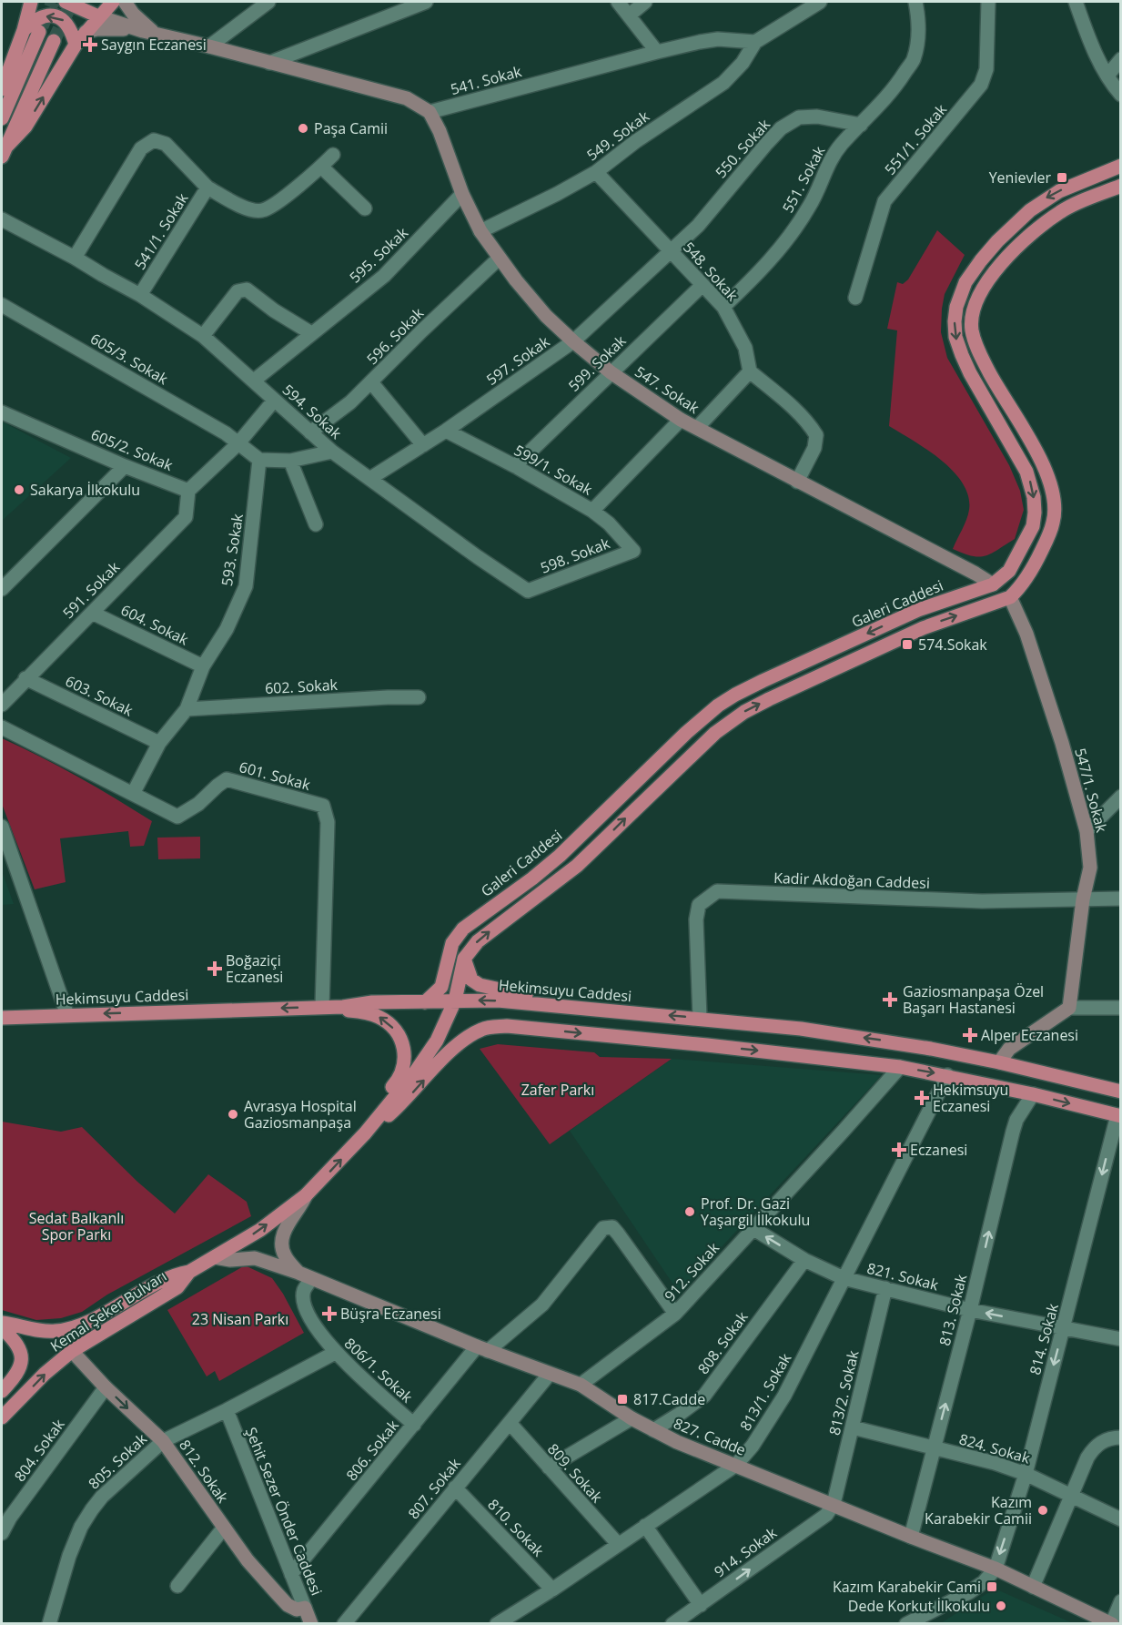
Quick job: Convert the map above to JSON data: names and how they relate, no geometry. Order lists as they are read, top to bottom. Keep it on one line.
{"streets":{"main road":["Galeri Caddesi","Hekimsuyu Caddesi","Kemal Şeker Bulvarı"],"street":["541. Sokak","549. Sokak","551/1. Sokak","550. Sokak","551. Sokak","541/1. Sokak","595. Sokak","548. Sokak","596. Sokak","605/3. Sokak","597. Sokak","599. Sokak","547. Sokak","594. Sokak","605/2. Sokak","599/1. Sokak","593. Sokak","598. Sokak","591. Sokak","604. Sokak","602. Sokak","603. Sokak","601. Sokak","547/1. Sokak","Kadir Akdoğan Caddesi","912. Sokak","821. Sokak","813. Sokak","814. Sokak","808. Sokak","806/1. Sokak","813/1. Sokak","813/2. Sokak","827. Cadde","824. Sokak","804. Sokak","806. Sokak","805. Sokak","812. Sokak","809. Sokak","807. Sokak","Şehit Sezer Önder Caddesi","810. Sokak","914. Sokak"]},"crossings":[["541. Sokak","549. Sokak"],["541. Sokak","547. Sokak"],["549. Sokak","548. Sokak"],["549. Sokak","547. Sokak"],["550. Sokak","551. Sokak"],["550. Sokak","548. Sokak"],["550. Sokak","597. Sokak"],["551. Sokak","548. Sokak"],["541/1. Sokak","594. Sokak"],["595. Sokak","547. Sokak"],["595. Sokak","594. Sokak"],["548. Sokak","597. Sokak"],["548. Sokak","599. Sokak"],["596. Sokak","547. Sokak"],["596. Sokak","594. Sokak"],["605/3. Sokak","593. Sokak"],["597. Sokak","547. Sokak"],["597. Sokak","594. Sokak"],["597. Sokak","599/1. Sokak"],["599. Sokak","547. Sokak"],["599. Sokak","599/1. Sokak"],["547. Sokak","Galeri Caddesi"],["594. Sokak","598. Sokak"],["605/2. Sokak","591. Sokak"],["599/1. Sokak","598. Sokak"],["593. Sokak","604. Sokak"],["593. Sokak","602. Sokak"],["593. Sokak","603. Sokak"],["593. Sokak","601. Sokak"],["591. Sokak","604. Sokak"],["591. Sokak","603. Sokak"],["Galeri Caddesi","Hekimsuyu Caddesi"],["601. Sokak","Hekimsuyu Caddesi"],["547/1. Sokak","Kadir Akdoğan Caddesi"],["Kadir Akdoğan Caddesi","Hekimsuyu Caddesi"],["Hekimsuyu Caddesi","Kemal Şeker Bulvarı"],["912. Sokak","821. Sokak"],["912. Sokak","827. Cadde"],["912. Sokak","806. Sokak"],["821. Sokak","813. Sokak"],["821. Sokak","814. Sokak"],["821. Sokak","808. Sokak"],["821. Sokak","813/1. Sokak"],["821. Sokak","813/2. Sokak"],["813. Sokak","827. Cadde"],["813. Sokak","824. Sokak"],["Kemal Şeker Bulvarı","827. Cadde"],["Kemal Şeker Bulvarı","812. Sokak"],["814. Sokak","827. Cadde"],["814. Sokak","824. Sokak"],["808. Sokak","827. Cadde"],["806/1. Sokak","827. Cadde"],["806/1. Sokak","806. Sokak"],["806/1. Sokak","805. Sokak"],["813/1. Sokak","827. Cadde"],["813/1. Sokak","809. Sokak"],["813/1. Sokak","810. Sokak"],["813/2. Sokak","827. Cadde"],["813/2. Sokak","824. Sokak"],["813/2. Sokak","914. Sokak"],["827. Cadde","806. Sokak"],["827. Cadde","807. Sokak"],["827. Cadde","914. Sokak"],["804. Sokak","812. Sokak"],["806. Sokak","Şehit Sezer Önder Caddesi"],["805. Sokak","812. Sokak"],["805. Sokak","Şehit Sezer Önder Caddesi"],["812. Sokak","Şehit Sezer Önder Caddesi"],["809. Sokak","807. Sokak"],["807. Sokak","810. Sokak"]],"one_way":["821. Sokak","813. Sokak","Kemal Şeker Bulvarı","814. Sokak","914. Sokak"],"parks":["Zafer Parkı","Sedat Balkanlı Spor Parkı","23 Nisan Parkı"],"places":{"health":["Saygın Eczanesi","Boğaziçi Eczanesi","Gaziosmanpaşa Özel Başarı Hastanesi","Alper Eczanesi","Hekimsuyu Eczanesi","Eczanesi","Büşra Eczanesi"],"other":["Paşa Camii","Sakarya İlkokulu","Avrasya Hospital Gaziosmanpaşa","Prof. Dr. Gazi Yaşargil İlkokulu","Kazım Karabekir Camii","Dede Korkut İlkokulu"],"transit":["Yenievler","574.Sokak","817.Cadde","Kazım Karabekir Cami"]}}
